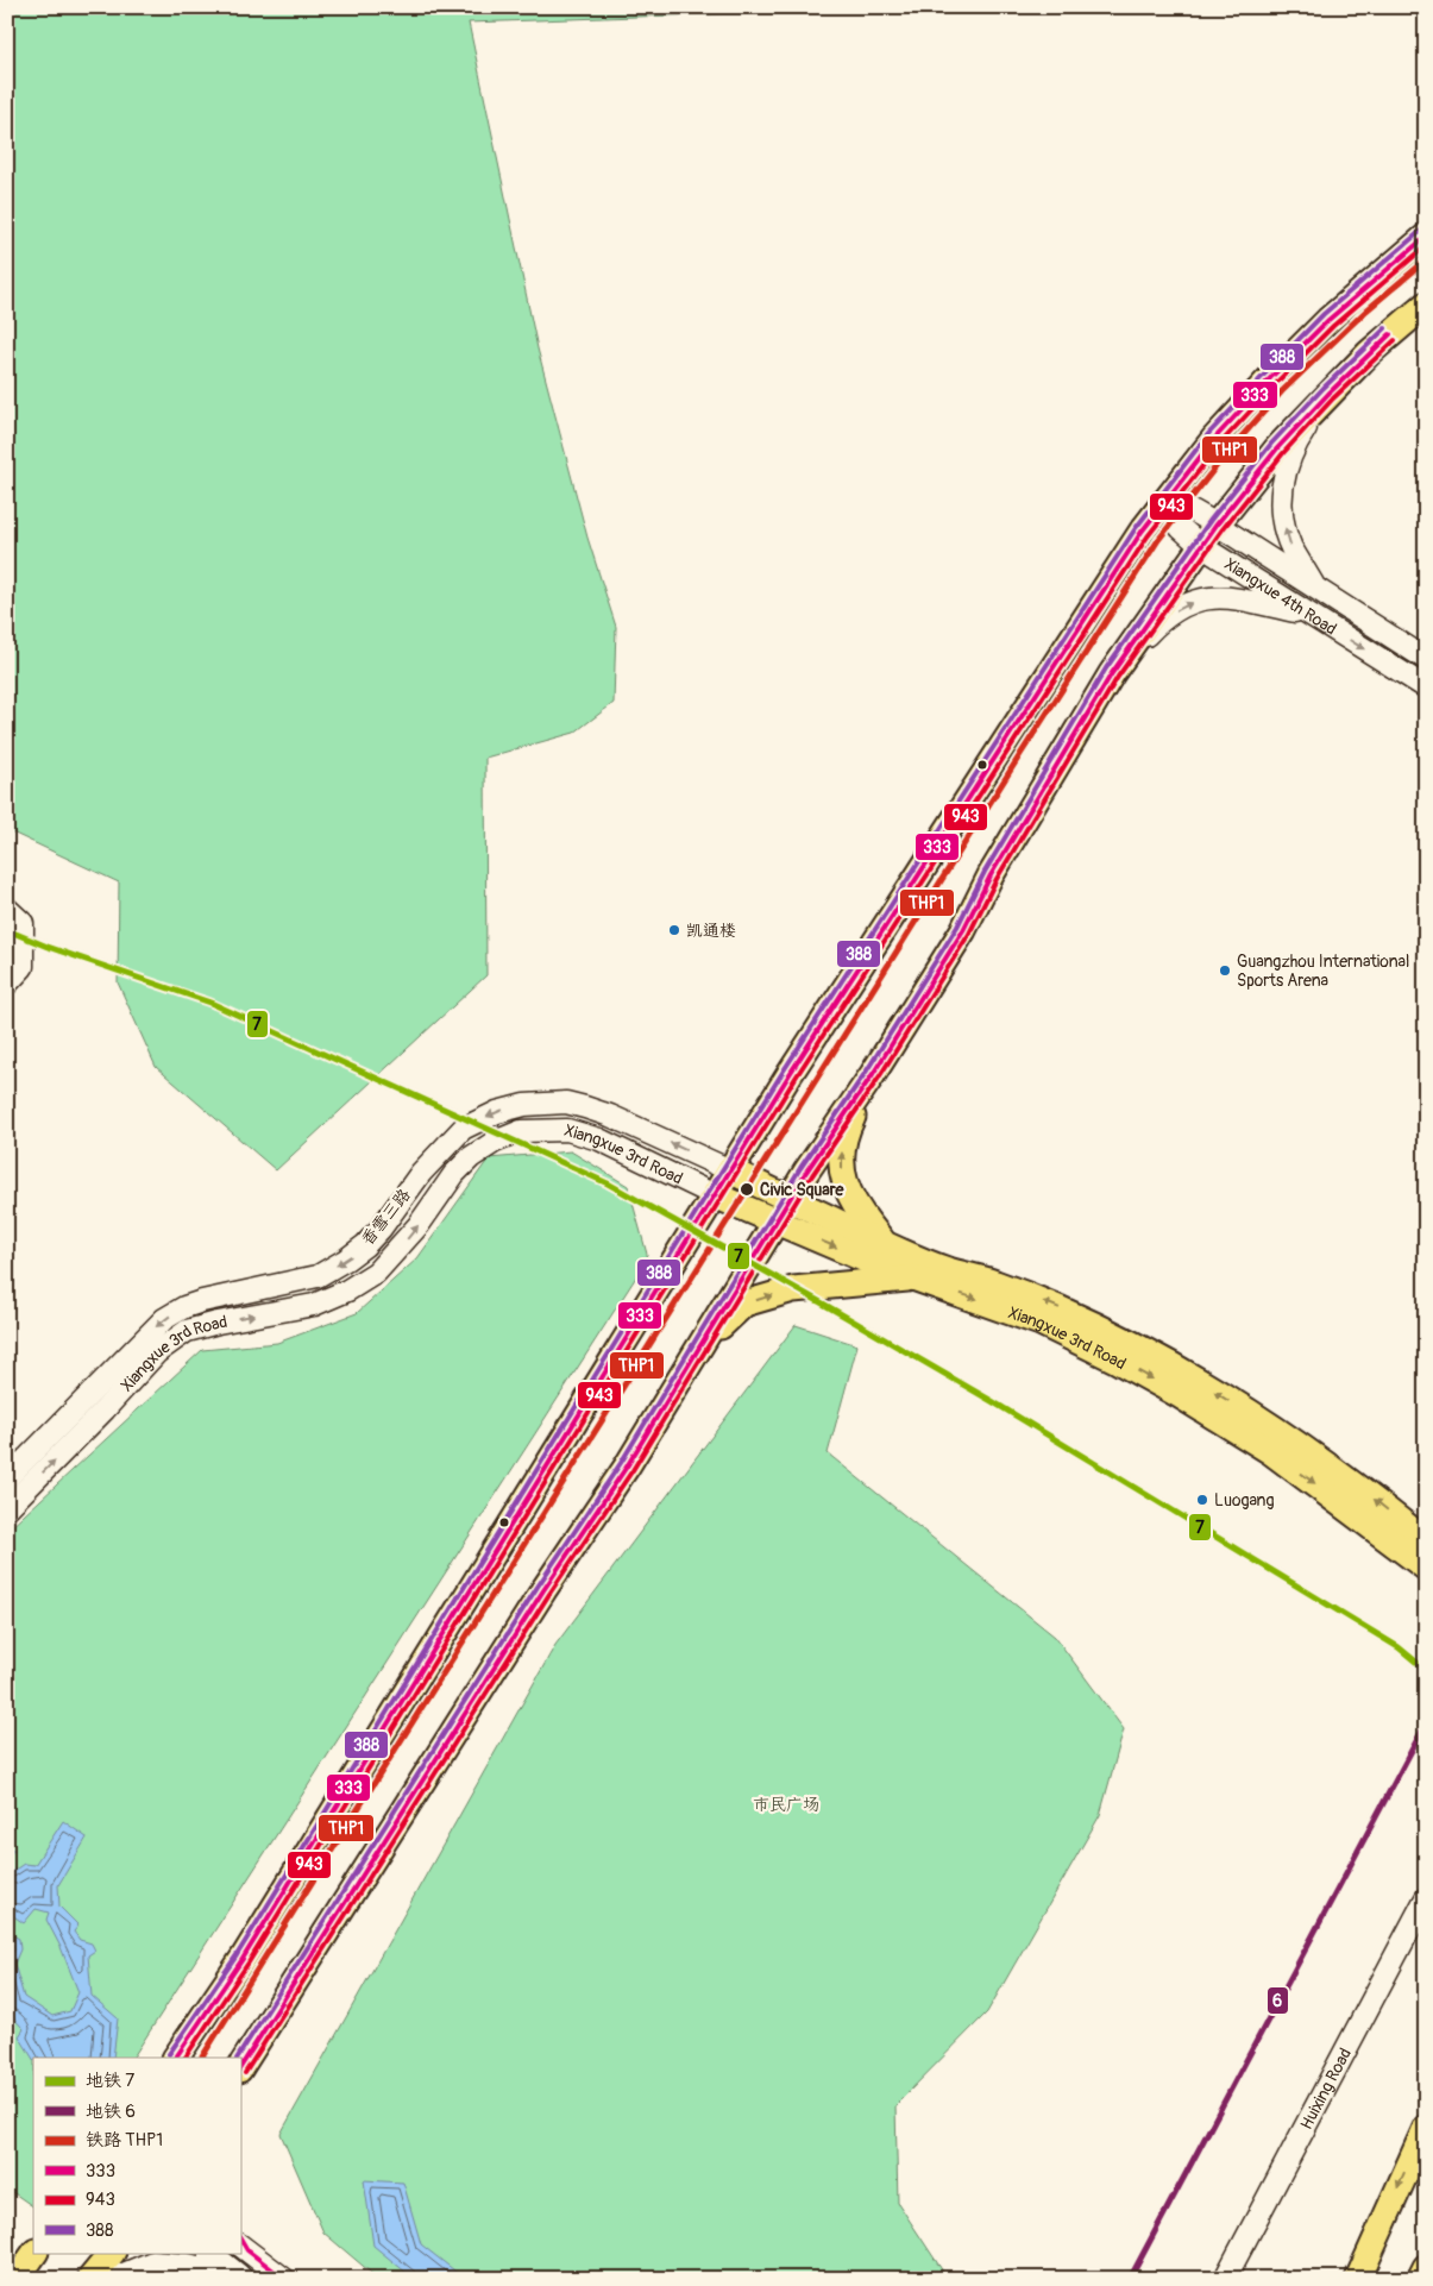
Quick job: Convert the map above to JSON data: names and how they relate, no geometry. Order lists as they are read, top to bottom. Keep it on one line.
{"streets":{"main road":["Xiangxue 3rd Road"],"street":["Xiangxue 4th Road","香雪三路","Huixing Road"]},"crossings":[["Xiangxue 3rd Road","香雪三路"]],"one_way":["香雪三路"],"parks":["市民广场"],"places":["凯通楼","Guangzhou International Sports Arena","Civic Square","Luogang"],"lines":["transit line 388","transit line 333","transit line 943","rail line THP1","metro line 7","metro line 6"],"legend":["地铁 7","地铁 6","铁路 THP1","333","943","388"]}
